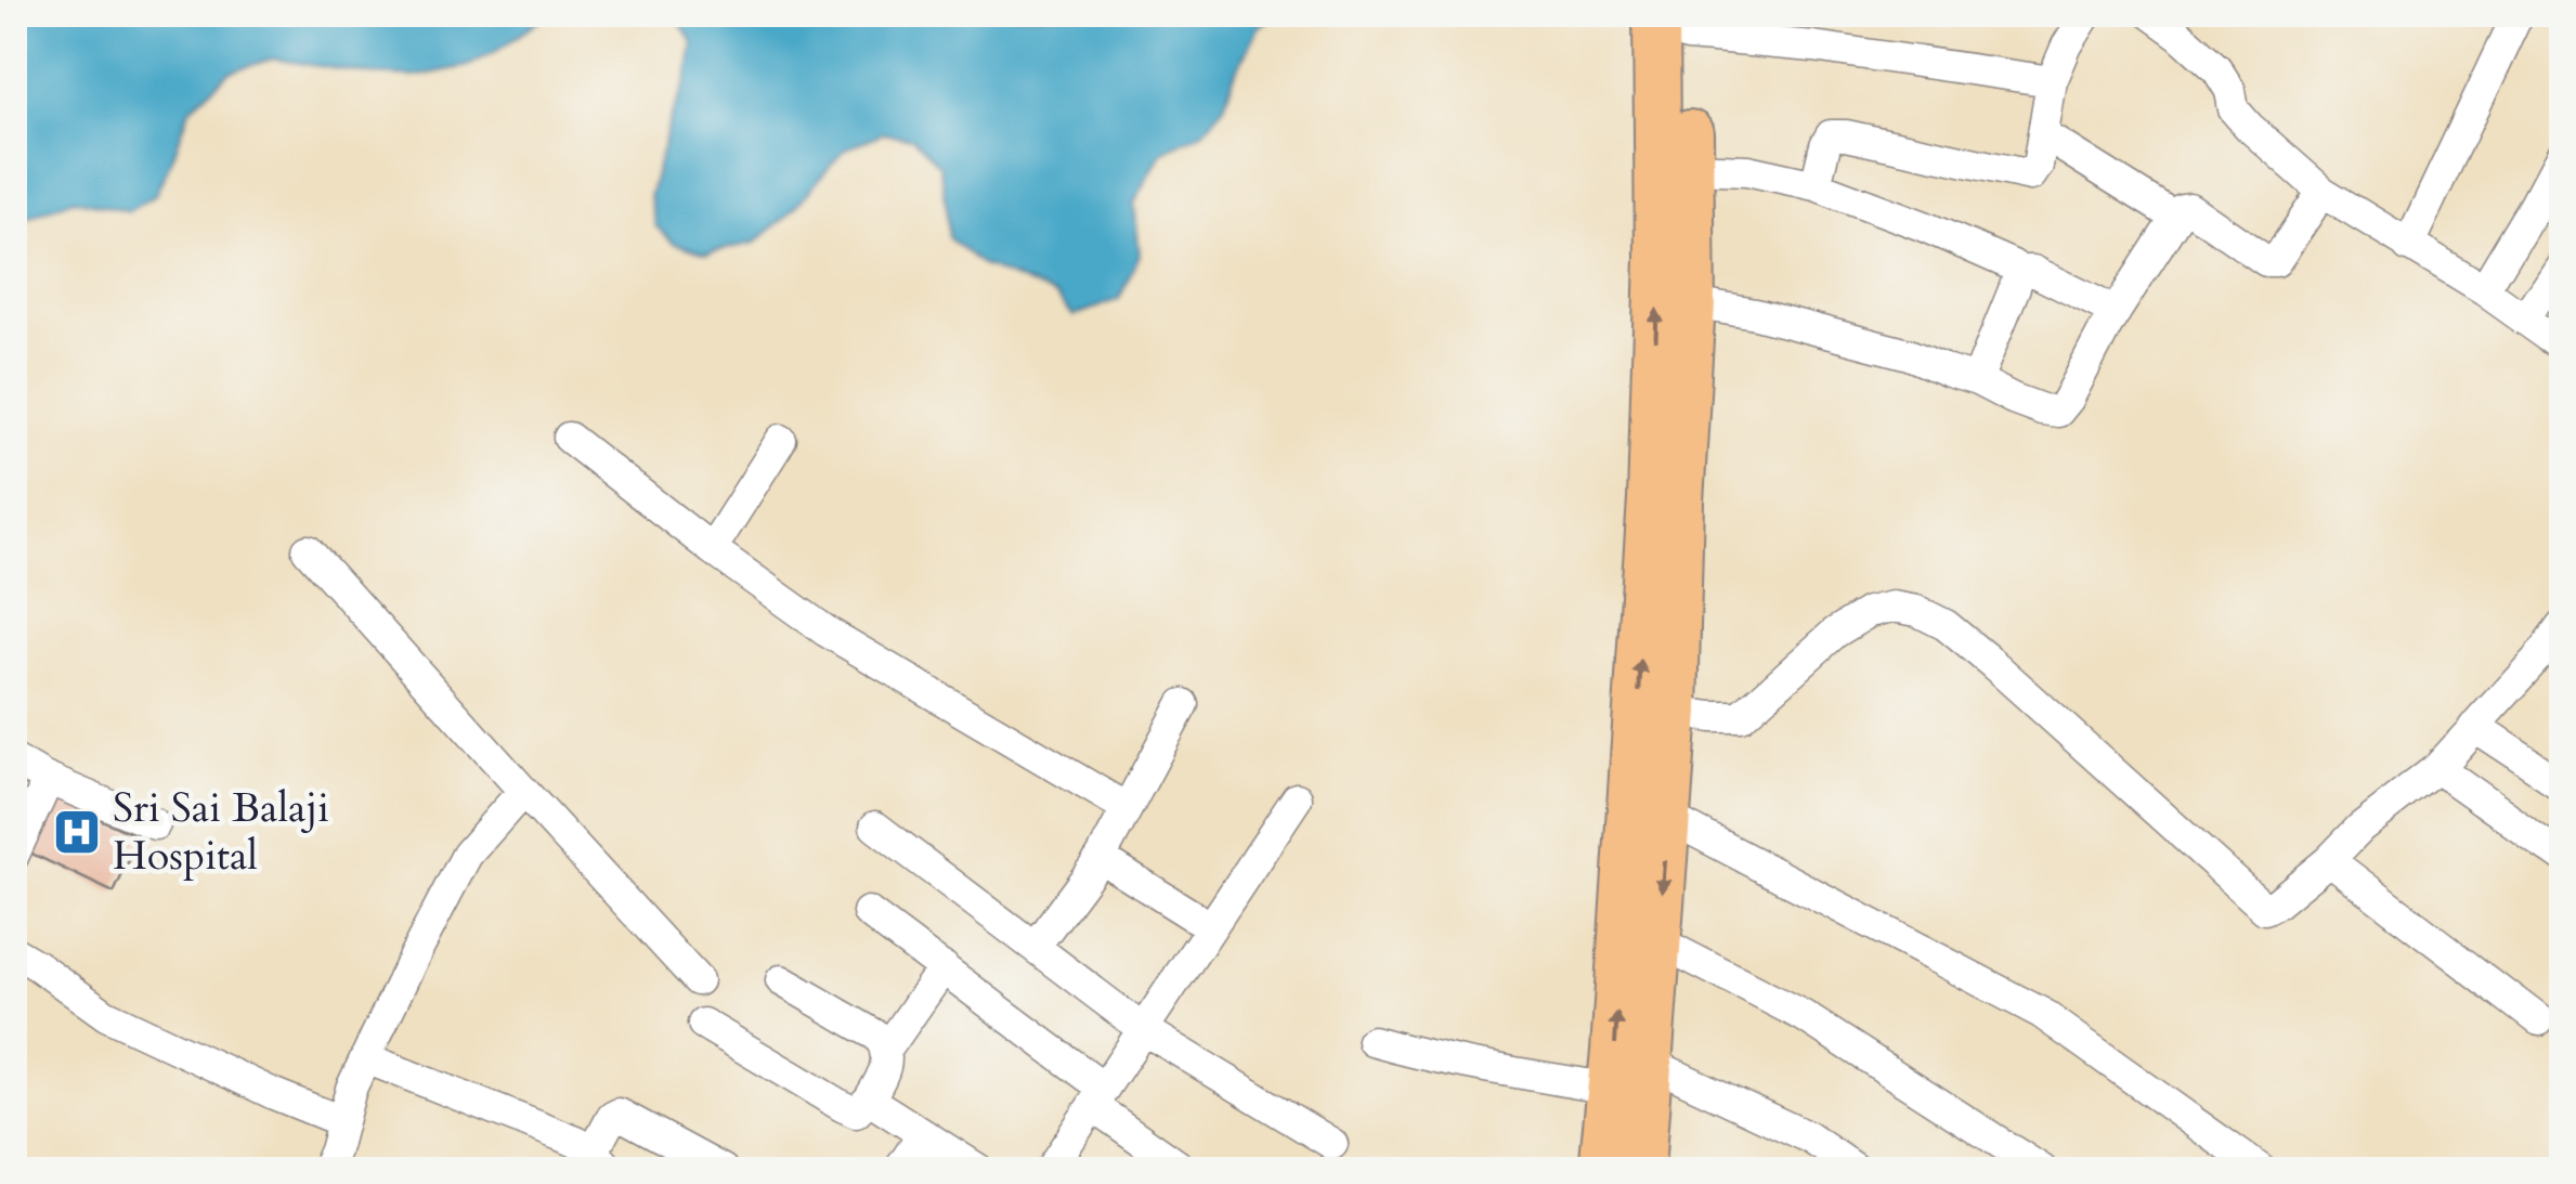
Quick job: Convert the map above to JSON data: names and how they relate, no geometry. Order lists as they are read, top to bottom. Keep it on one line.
{"places":{"hospital":["Sri Sai Balaji Hospital"]}}
